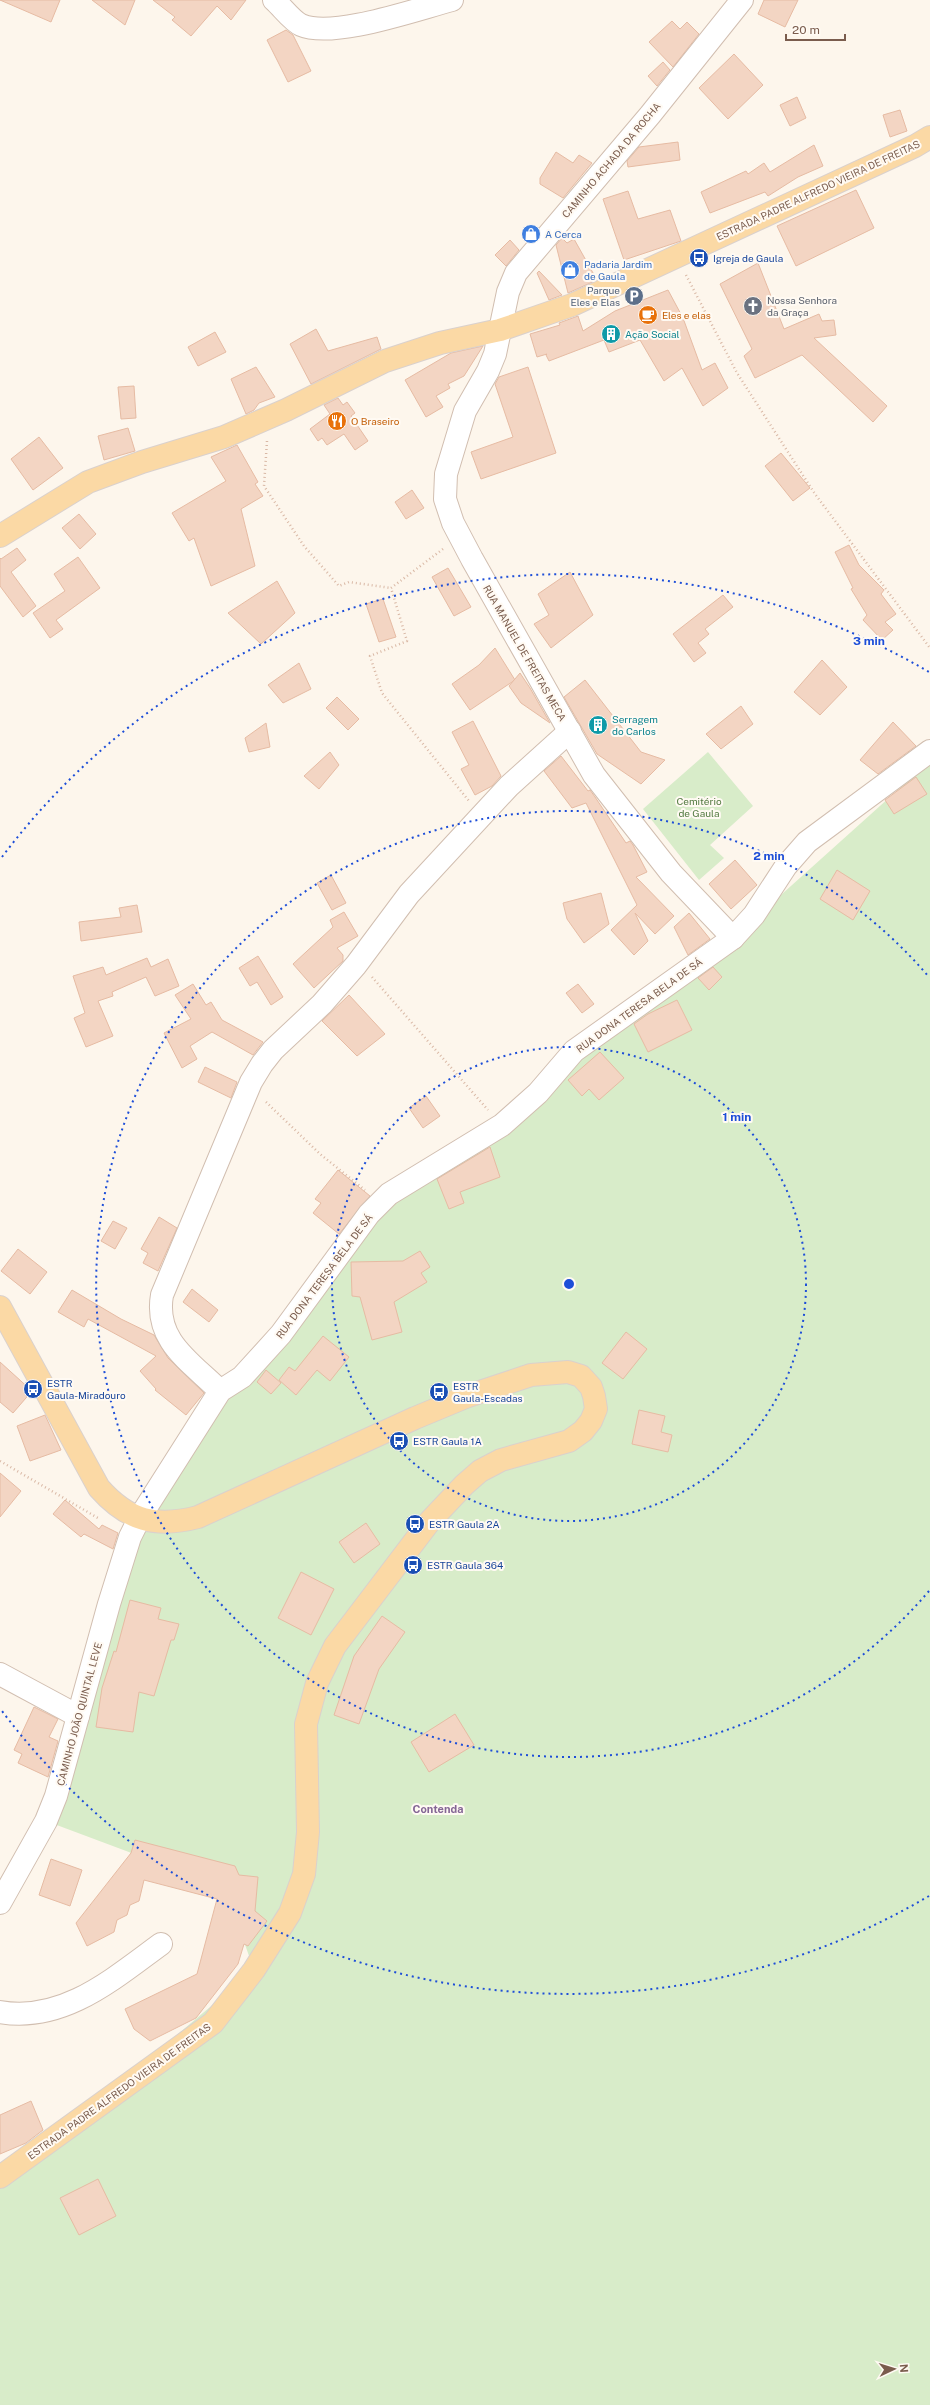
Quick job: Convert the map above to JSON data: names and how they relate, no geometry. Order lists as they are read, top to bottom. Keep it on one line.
{"streets":{"main road":["ESTRADA PADRE ALFREDO VIEIRA DE FREITAS"],"street":["CAMINHO ACHADA DA ROCHA","RUA MANUEL DE FREITAS MECA","RUA DONA TERESA BELA DE SÁ","CAMINHO JOÃO QUINTAL LEVE"]},"crossings":[["CAMINHO ACHADA DA ROCHA","ESTRADA PADRE ALFREDO VIEIRA DE FREITAS"],["CAMINHO ACHADA DA ROCHA","RUA MANUEL DE FREITAS MECA"],["ESTRADA PADRE ALFREDO VIEIRA DE FREITAS","RUA MANUEL DE FREITAS MECA"],["ESTRADA PADRE ALFREDO VIEIRA DE FREITAS","RUA DONA TERESA BELA DE SÁ"],["ESTRADA PADRE ALFREDO VIEIRA DE FREITAS","CAMINHO JOÃO QUINTAL LEVE"],["RUA MANUEL DE FREITAS MECA","RUA DONA TERESA BELA DE SÁ"],["RUA DONA TERESA BELA DE SÁ","CAMINHO JOÃO QUINTAL LEVE"]],"districts":["Contenda"],"parks":["Cemitério de Gaula"],"places":{"shop":["A Cerca","Padaria Jardim de Gaula"],"bus stop":["Igreja de Gaula","ESTR Gaula-Miradouro","ESTR Gaula-Escadas","ESTR Gaula 1A","ESTR Gaula 2A","ESTR Gaula 364"],"parking":["Parque Eles e Elas"],"church":["Nossa Senhora da Graça"],"cafe":["Eles e elas"],"building":["Ação Social","Serragem do Carlos"],"restaurant":["O Braseiro"]},"scale_bar":"20 m","north":"right","rings":["3 min","2 min","1 min"]}
